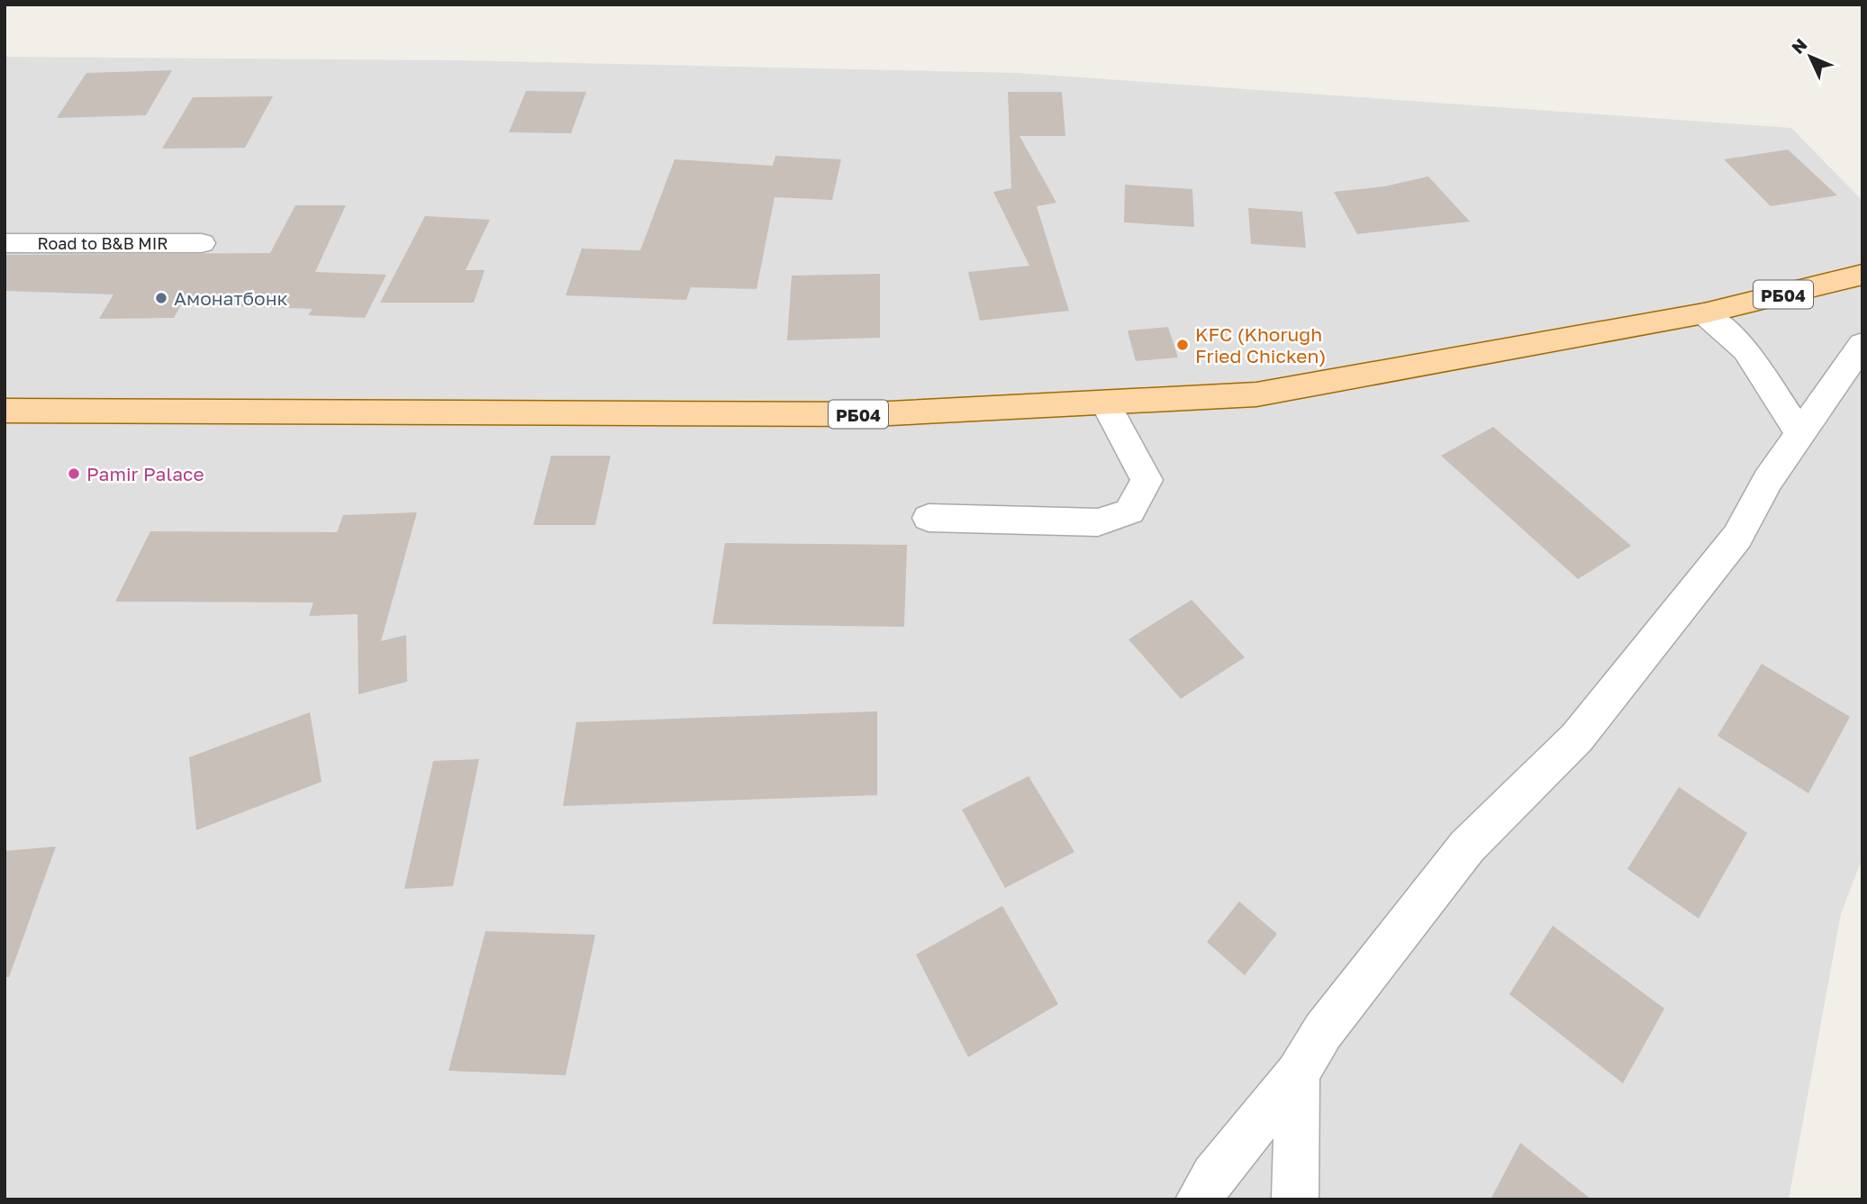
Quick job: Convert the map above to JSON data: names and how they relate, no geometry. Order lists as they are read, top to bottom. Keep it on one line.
{"streets":{"main road":["РБ04"],"street":["Road to B&B MIR"]},"places":["Амонатбонк","KFC (Khorugh Fried Chicken)","Pamir Palace"],"north":"top left"}
